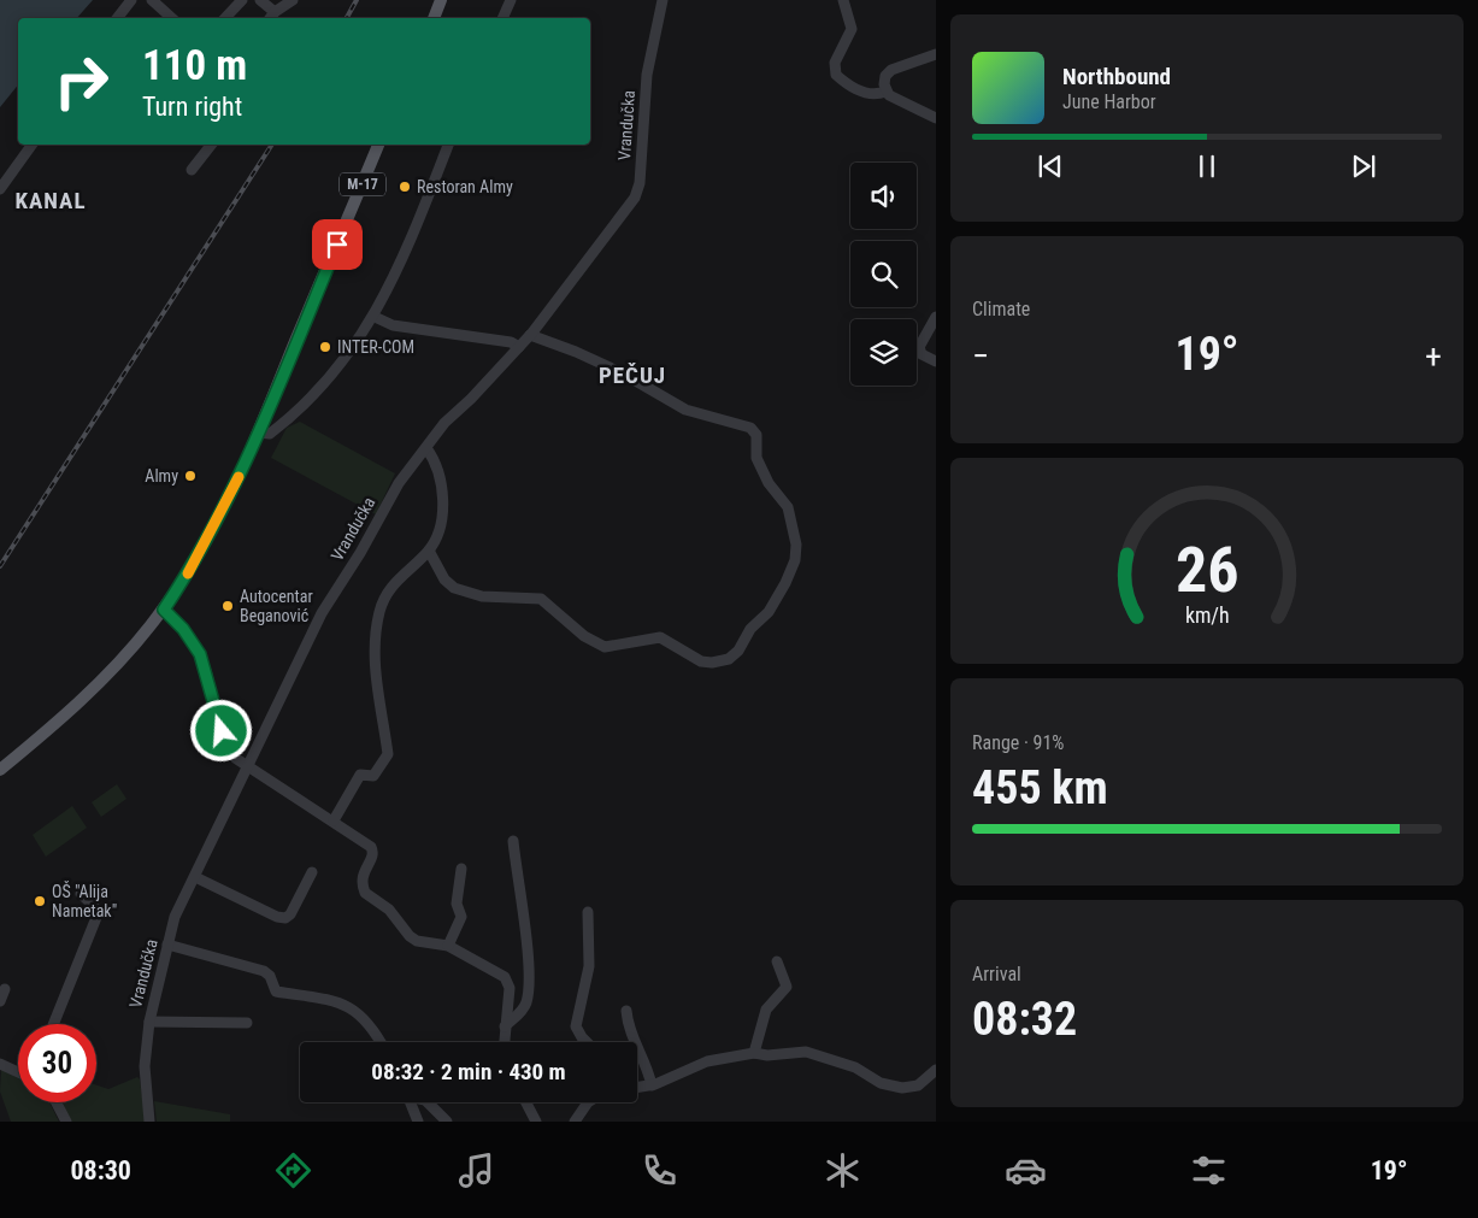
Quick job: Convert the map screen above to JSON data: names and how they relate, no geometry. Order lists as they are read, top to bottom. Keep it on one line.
{"streets":{"main road":["M-17"],"street":["Vrandučka"]},"districts":["KANAL","PEČUJ"],"places":["Restoran Almy","INTER-COM","Almy","Autocentar Beganović","OŠ \"Alija Nametak\""],"page":{"turn":["110 m","Turn right"],"song":["Northbound","June Harbor"],"tile":["Climate",["Range · 91%","455 km"],["Arrival","08:32"]],"heat":["−","19°","+"],"limit":"30","trip":"08:32 · 2 min · 430 m","tabs":["08:30","19°"],"gauge":["26","km/h"]}}
